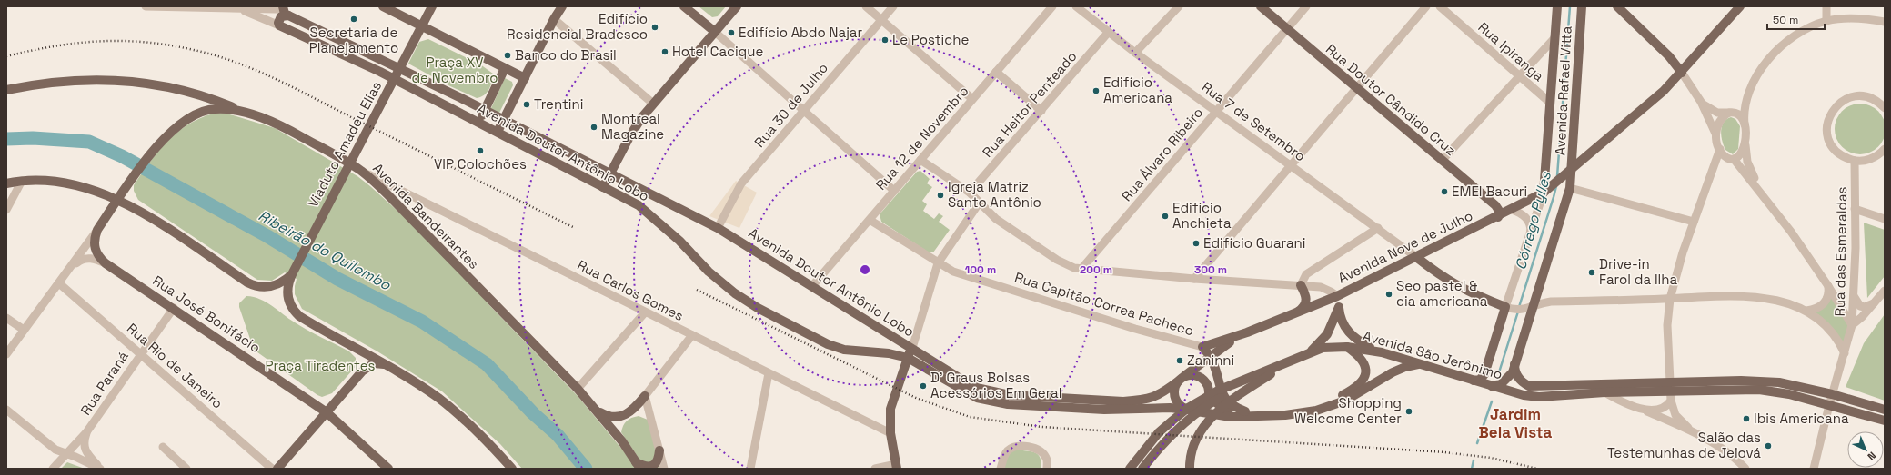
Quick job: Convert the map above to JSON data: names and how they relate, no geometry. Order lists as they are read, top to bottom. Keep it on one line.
{"streets":{"main road":["Avenida Rafael Vitta","Rua Doutor Cândido Cruz","Viaduto Amadeu Elias","Avenida Doutor Antônio Lobo","Avenida Bandeirantes","Avenida Nove de Julho","Rua José Bonifácio","Avenida São Jerônimo"],"street":["Rua Ipiranga","Rua Heitor Penteado","Rua 30 de Julho","Rua 7 de Setembro","Rua 12 de Novembro","Rua Álvaro Ribeiro","Rua das Esmeraldas","Rua Carlos Gomes","Rua Capitão Correa Pacheco","Rua Rio de Janeiro","Rua Paraná"]},"crossings":[["Rua Ipiranga","Avenida Rafael Vitta"],["Avenida Rafael Vitta","Avenida Nove de Julho"],["Avenida Rafael Vitta","Avenida São Jerônimo"],["Rua Doutor Cândido Cruz","Rua Álvaro Ribeiro"],["Rua Doutor Cândido Cruz","Avenida Nove de Julho"],["Rua Heitor Penteado","Rua 7 de Setembro"],["Rua 30 de Julho","Avenida Doutor Antônio Lobo"],["Rua 7 de Setembro","Rua Álvaro Ribeiro"],["Rua 7 de Setembro","Avenida Nove de Julho"],["Rua 12 de Novembro","Avenida Doutor Antônio Lobo"],["Rua 12 de Novembro","Rua Capitão Correa Pacheco"],["Avenida Doutor Antônio Lobo","Avenida Nove de Julho"],["Avenida Doutor Antônio Lobo","Avenida São Jerônimo"],["Avenida Bandeirantes","Rua Carlos Gomes"],["Avenida Bandeirantes","Rua José Bonifácio"],["Rua das Esmeraldas","Avenida São Jerônimo"],["Rua José Bonifácio","Rua Paraná"],["Rua Rio de Janeiro","Rua Paraná"]],"districts":["Jardim Bela Vista"],"water":["Córrego Pylles","Ribeirão do Quilombo"],"parks":["Praça XV de Novembro","Praça Tiradentes"],"places":["Secretaria de Planejamento","Edifício Residencial Bradesco","Edifício Abdo Najar","Le Postiche","Hotel Cacique","Banco do Brasil","Edifício Americana","Trentini","Montreal Magazine","VIP Colochões","EMEI Bacuri","Igreja Matriz Santo Antônio","Edifício Anchieta","Edifício Guarani","Drive-in Farol da Ilha","Seo pastel & cia americana","Zaninni","D' Graus Bolsas Acessórios Em Geral","Shopping Welcome Center","Ibis Americana","Salão das Testemunhas de Jeiová"],"scale_bar":"50 m","north":"bottom right","rings":["100 m","200 m","300 m"]}
